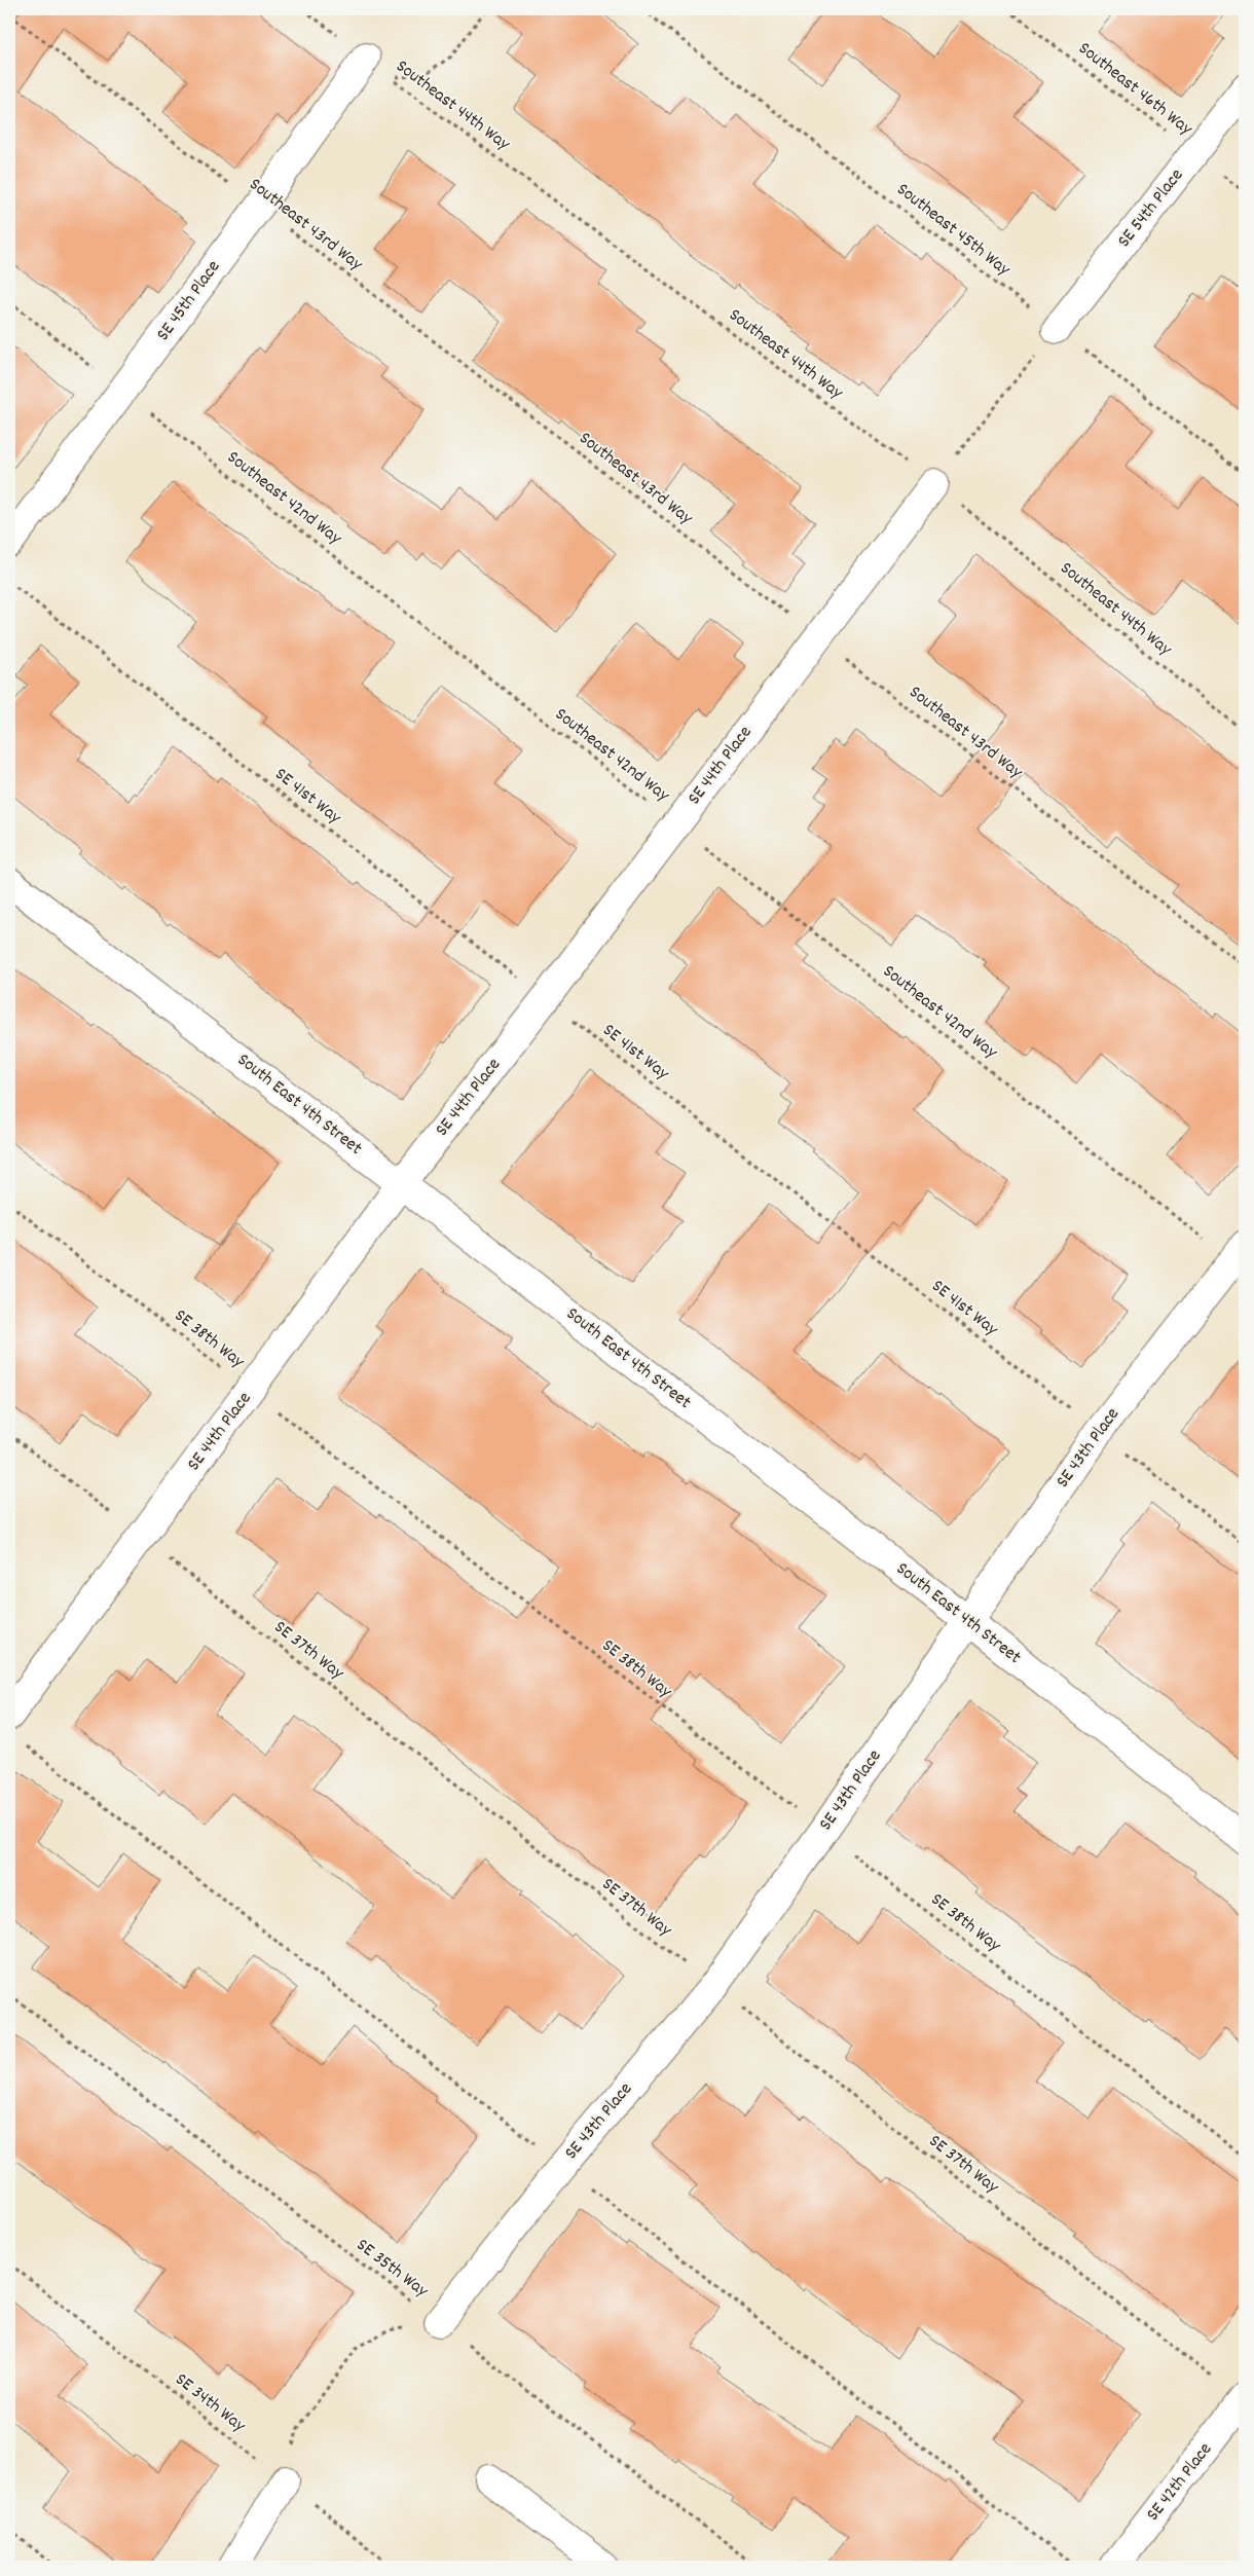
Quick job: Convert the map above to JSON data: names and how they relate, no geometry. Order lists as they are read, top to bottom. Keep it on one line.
{"streets":{"street":["SE 54th Place","SE 45th Place","SE 44th Place","South East 4th Street","SE 43th Place","SE 42th Place"],"path":["Southeast 46th Way","Southeast 44th Way","Southeast 43rd Way","Southeast 45th Way","Southeast 42nd Way","SE 41st Way","SE 38th Way","SE 37th Way","SE 35th Way","SE 34th Way"]},"crossings":[["Southeast 46th Way","SE 54th Place"],["Southeast 44th Way","SE 44th Place"],["SE 54th Place","Southeast 45th Way"],["Southeast 43rd Way","SE 45th Place"],["Southeast 43rd Way","SE 44th Place"],["SE 45th Place","Southeast 42nd Way"],["Southeast 42nd Way","SE 44th Place"],["Southeast 42nd Way","SE 43th Place"],["SE 44th Place","SE 41st Way"],["SE 44th Place","South East 4th Street"],["SE 44th Place","SE 38th Way"],["SE 44th Place","SE 37th Way"],["SE 41st Way","SE 43th Place"],["South East 4th Street","SE 43th Place"],["SE 38th Way","SE 43th Place"],["SE 43th Place","SE 37th Way"],["SE 43th Place","SE 35th Way"],["SE 37th Way","SE 42th Place"]]}
